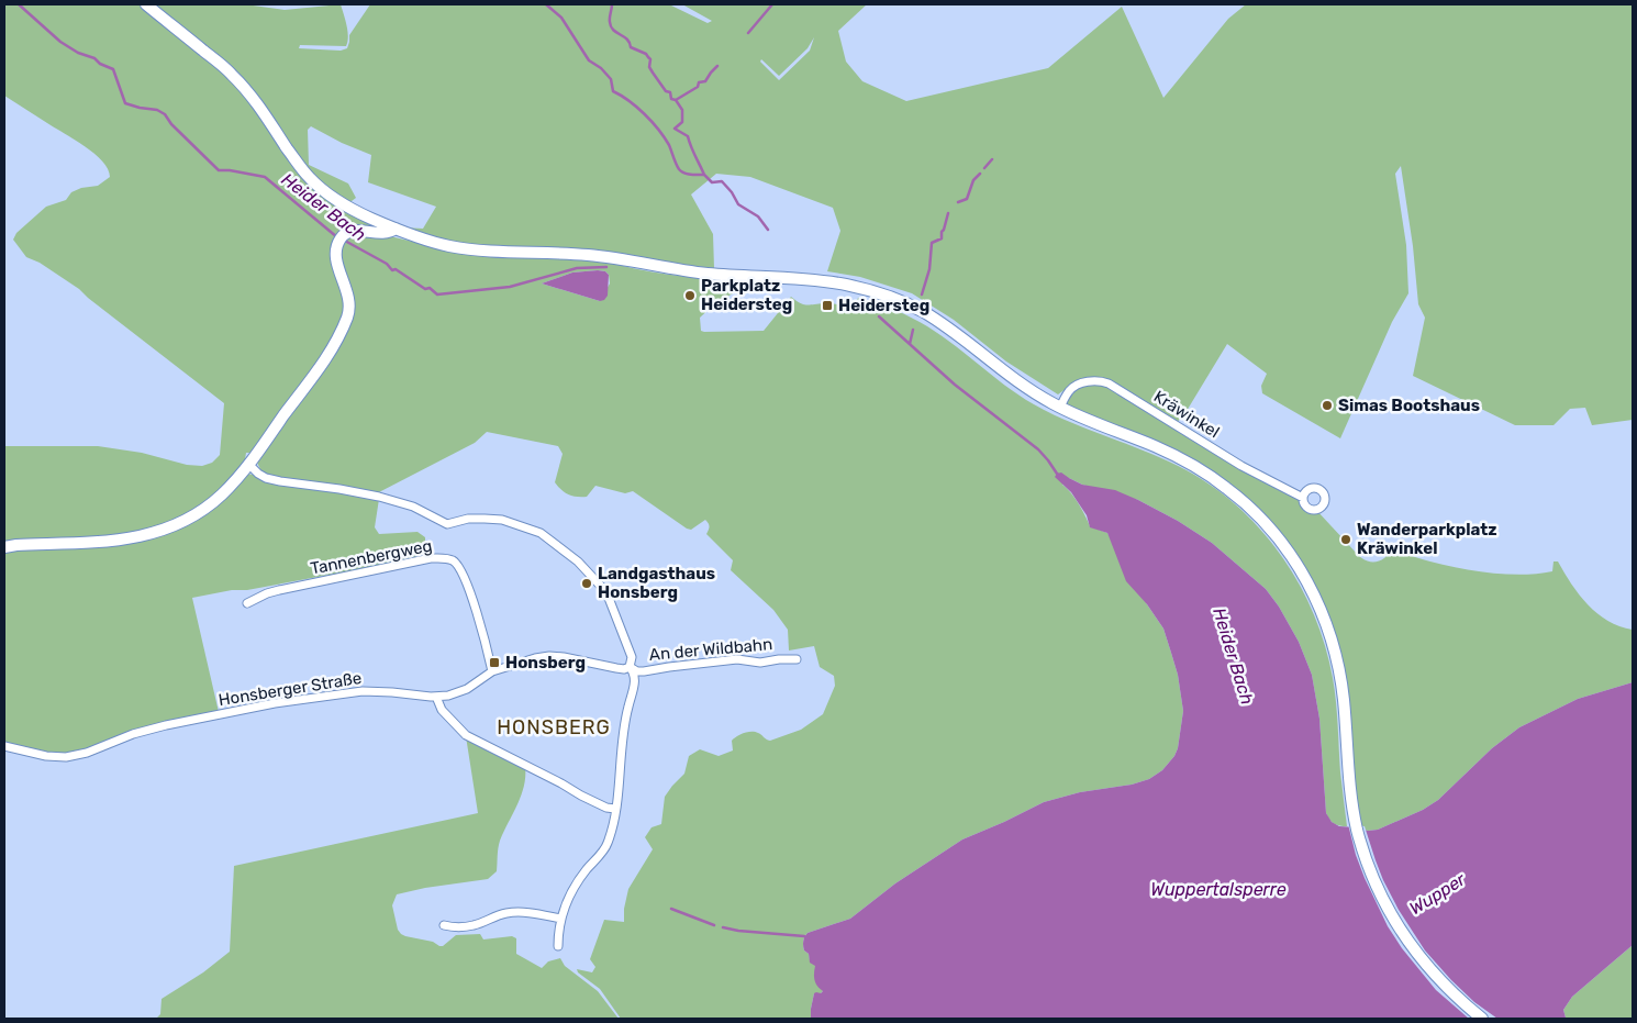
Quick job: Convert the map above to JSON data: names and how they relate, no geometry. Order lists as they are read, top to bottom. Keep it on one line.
{"streets":{"street":["Kräwinkel","Tannenbergweg","An der Wildbahn","Honsberger Straße"]},"crossings":[["Tannenbergweg","Honsberger Straße"],["An der Wildbahn","Honsberger Straße"]],"districts":["HONSBERG"],"water":["Heider Bach","Wuppertalsperre","Wupper"],"places":{"other":["Parkplatz Heidersteg","Simas Bootshaus","Wanderparkplatz Kräwinkel","Landgasthaus Honsberg"],"transit":["Heidersteg","Honsberg"]}}
